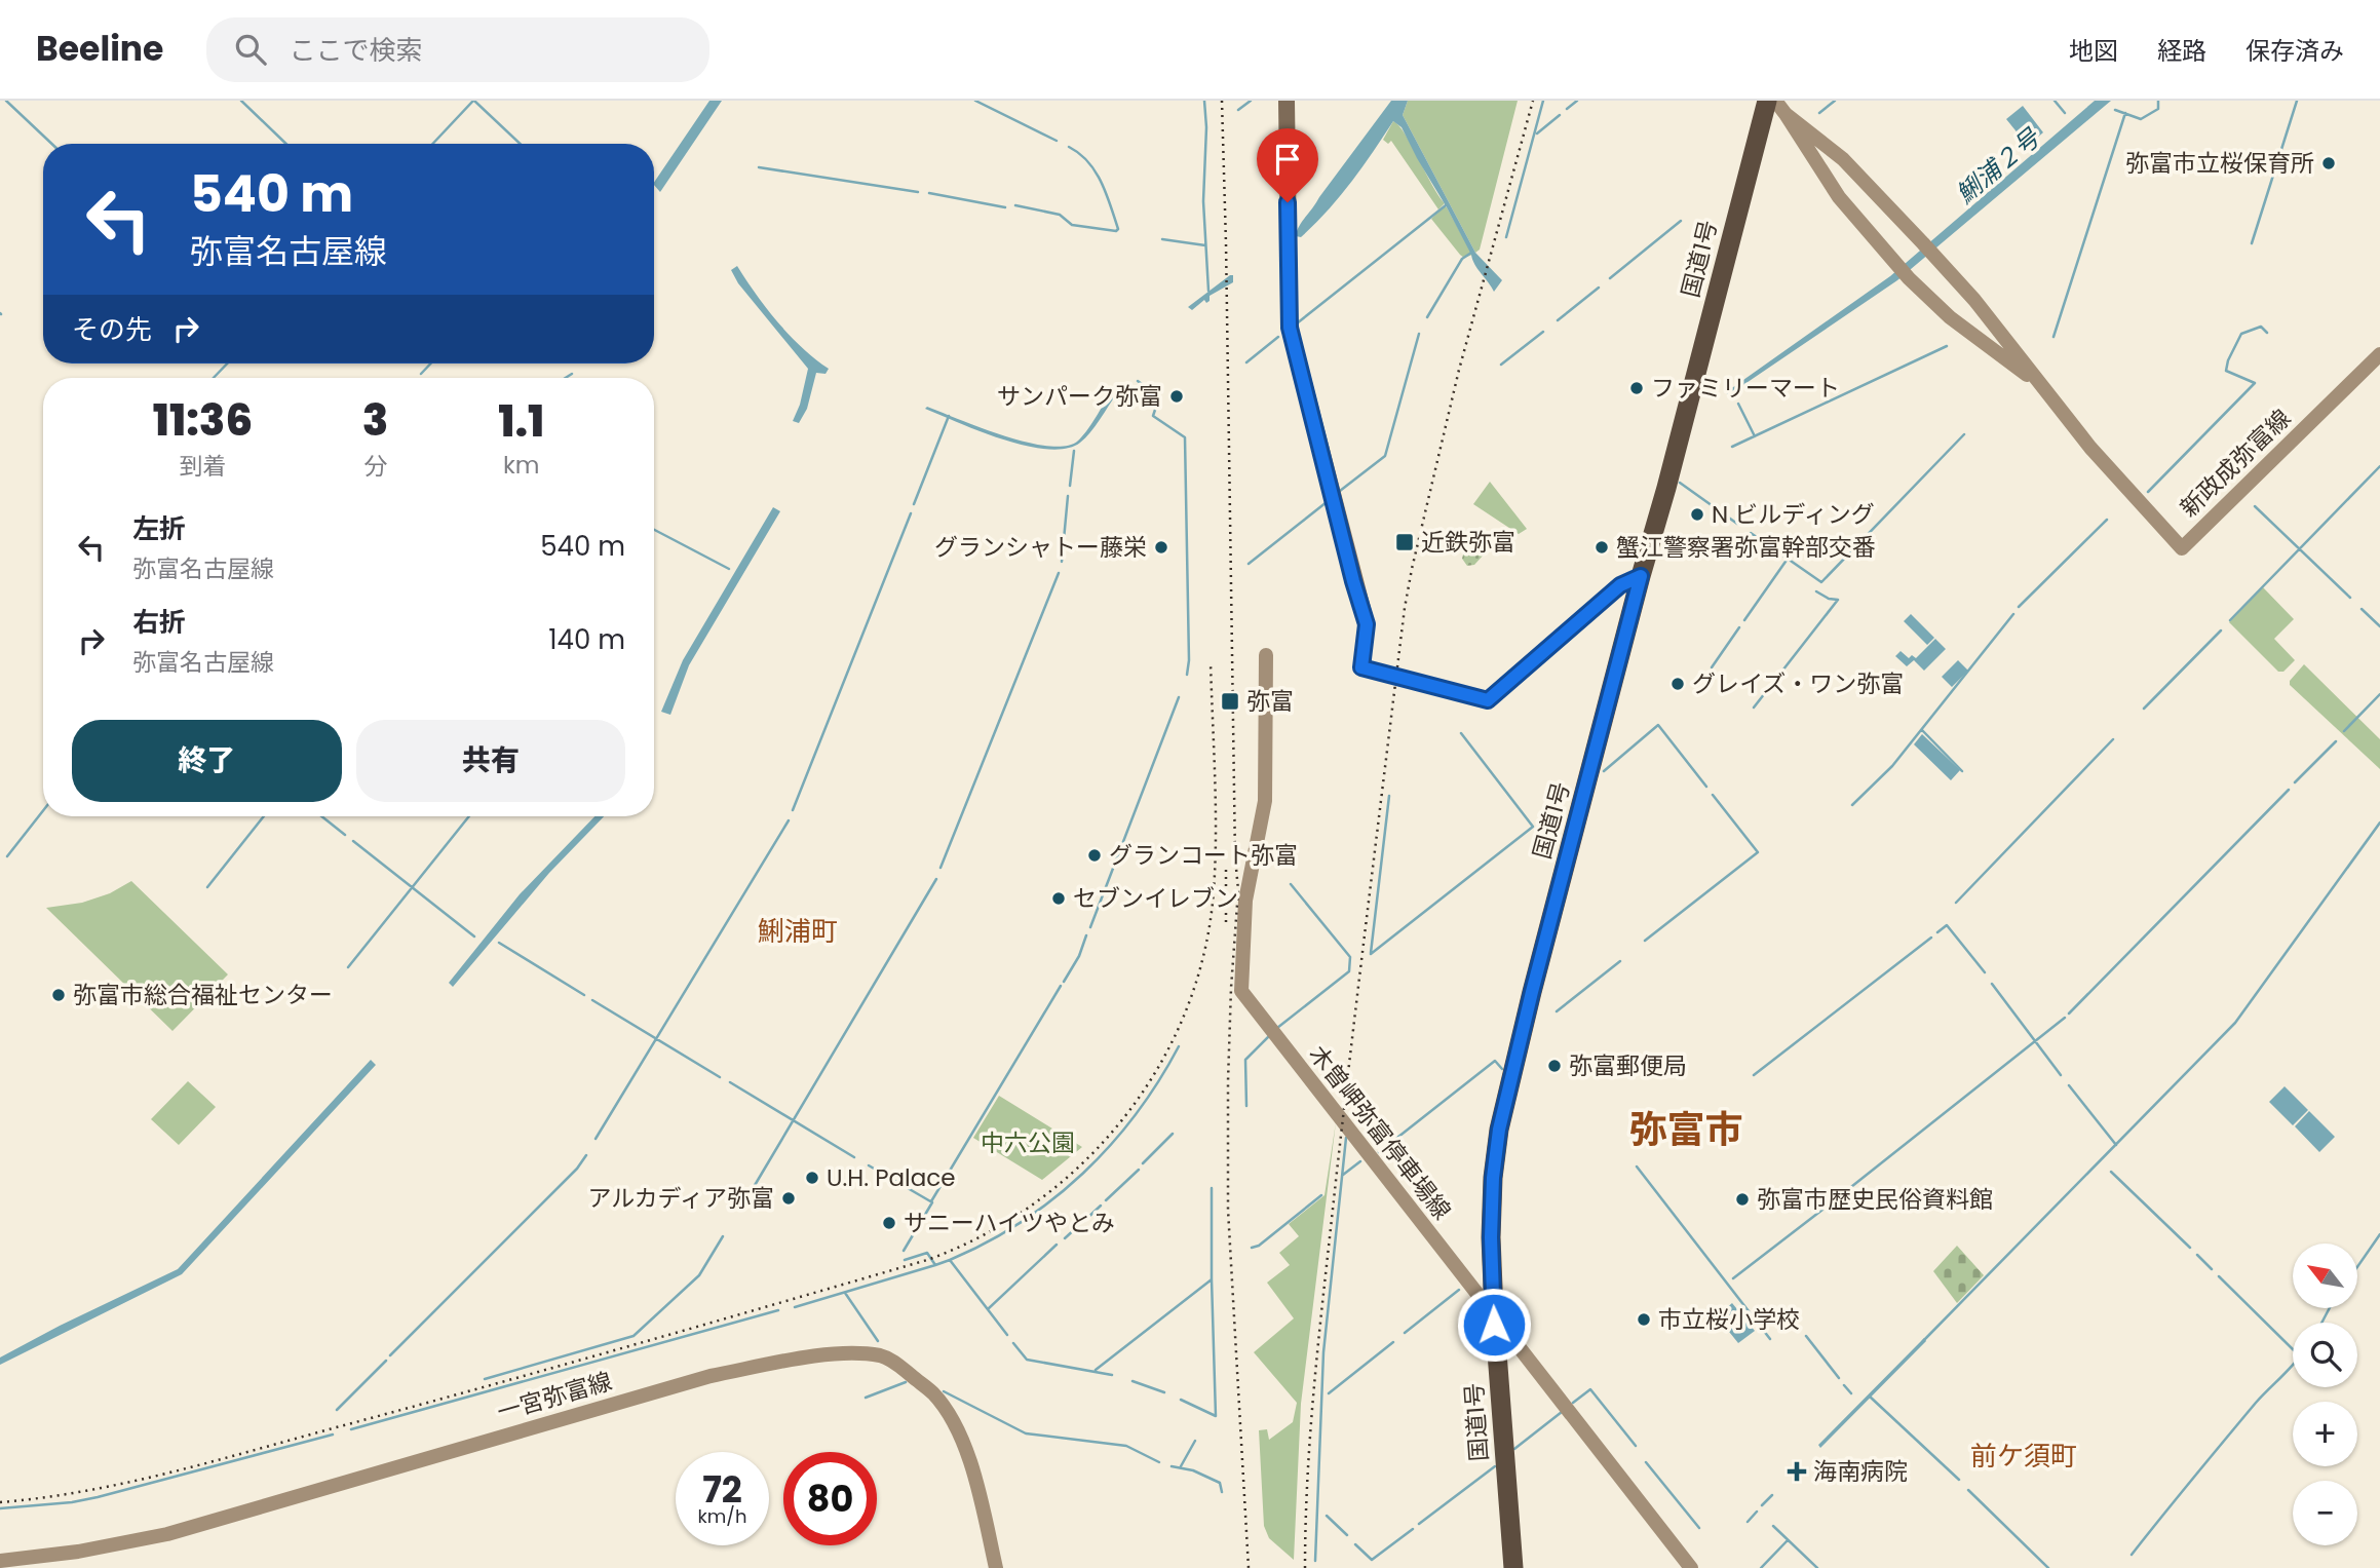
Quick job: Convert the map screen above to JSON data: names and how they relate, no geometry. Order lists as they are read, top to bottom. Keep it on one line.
{"streets":{"highway":["国道1号"],"main road":["新政成弥富線","木曽岬弥富停車場線","一宮弥富線"]},"crossings":[["国道1号","木曽岬弥富停車場線"]],"districts":["鯏浦町","弥富市","前ケ須町"],"water":["鯏浦２号"],"parks":["中六公園"],"places":{"other":["弥富市立桜保育所","ファミリーマート","サンパーク弥富","N ビルディング","グランシャトー藤栄","蟹江警察署弥富幹部交番","グレイズ・ワン弥富","グランコート弥富","セブンイレブン","弥富市総合福祉センター","弥富郵便局","U.H. Palace","アルカディア弥富","弥富市歴史民俗資料館","サニーハイツやとみ","市立桜小学校"],"transit":["近鉄弥富","弥富"],"health":["海南病院"]},"north":"top left","page":{"header":"Beeline","search":"ここで検索","nav":["地図","経路","保存済み"],"turn":["540 m","弥富名古屋線"],"then":"その先","eta":["11:36","到着","3","分","1.1","km"],"list":[{"name":"左折","note":"弥富名古屋線","value":"540 m"},{"name":"右折","note":"弥富名古屋線","value":"140 m"}],"buttons":["終了","共有"],"map_buttons":["+","−"],"speed":"72 km/h","limit":"80"}}
